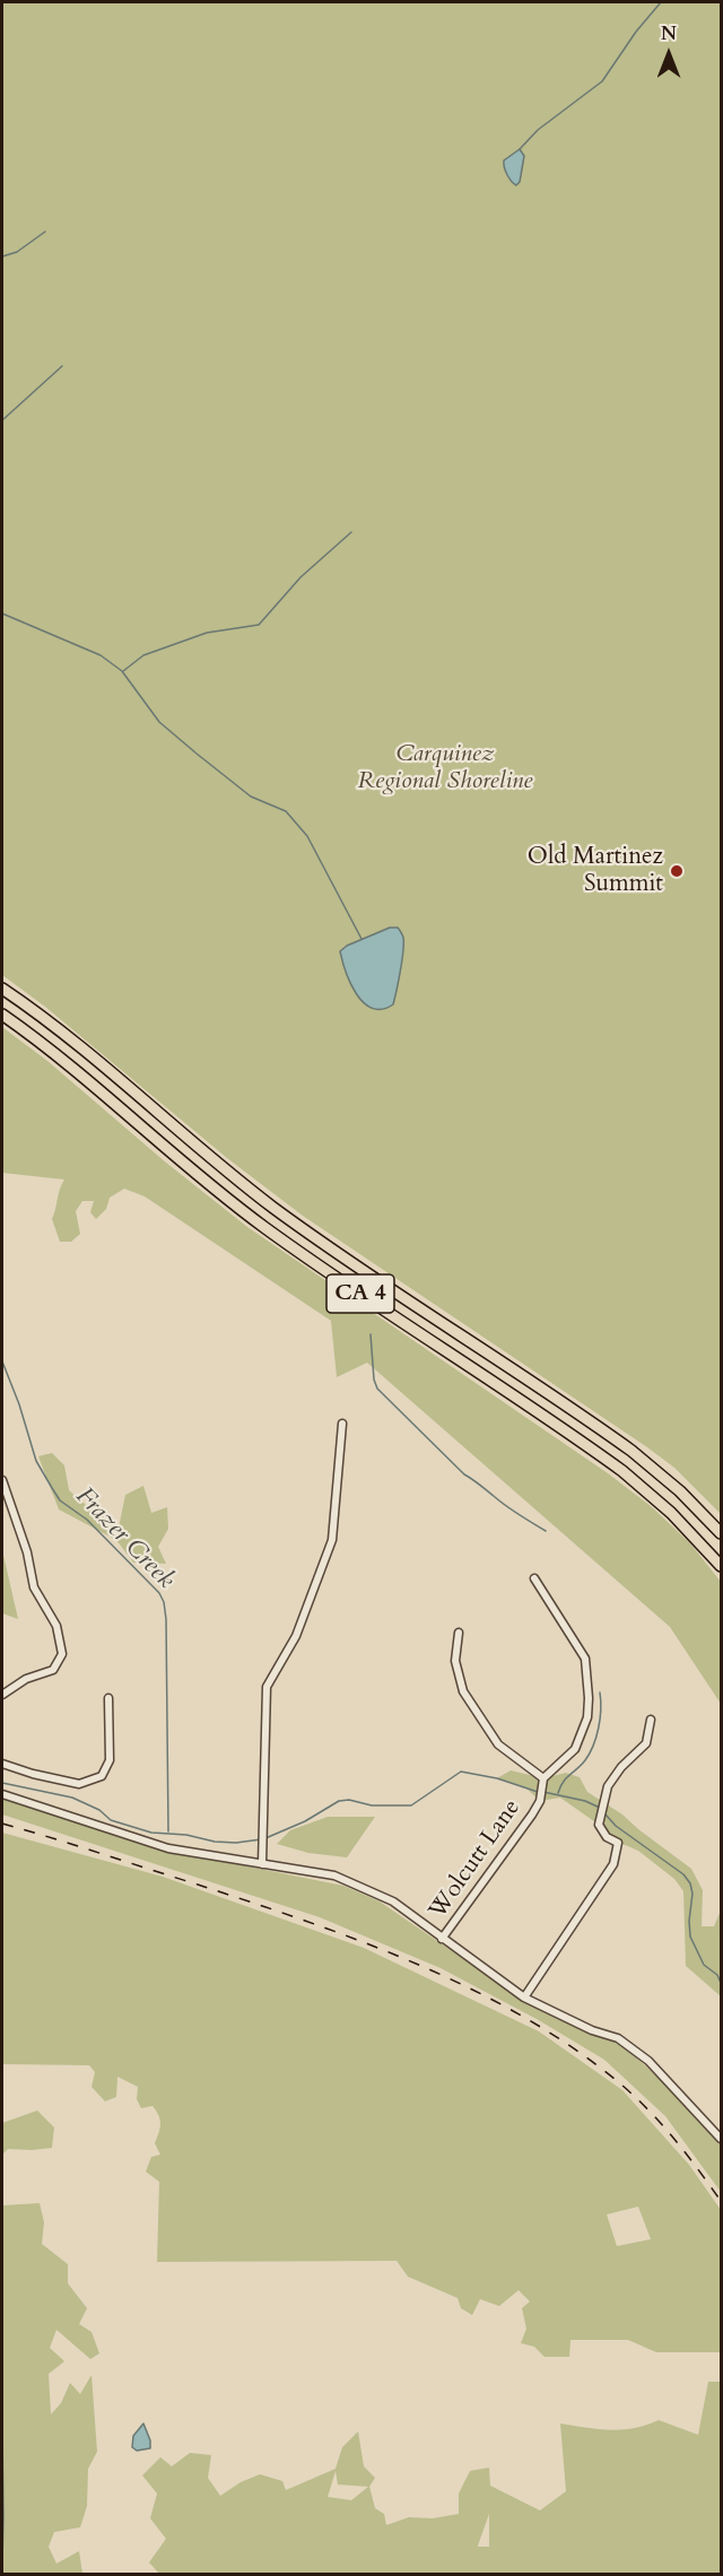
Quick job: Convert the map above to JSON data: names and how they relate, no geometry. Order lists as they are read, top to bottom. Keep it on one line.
{"streets":{"highway":["CA 4"],"street":["Wolcutt Lane"]},"water":["Frazer Creek"],"parks":["Carquinez Regional Shoreline"],"places":["Old Martinez Summit"],"north":"top"}
